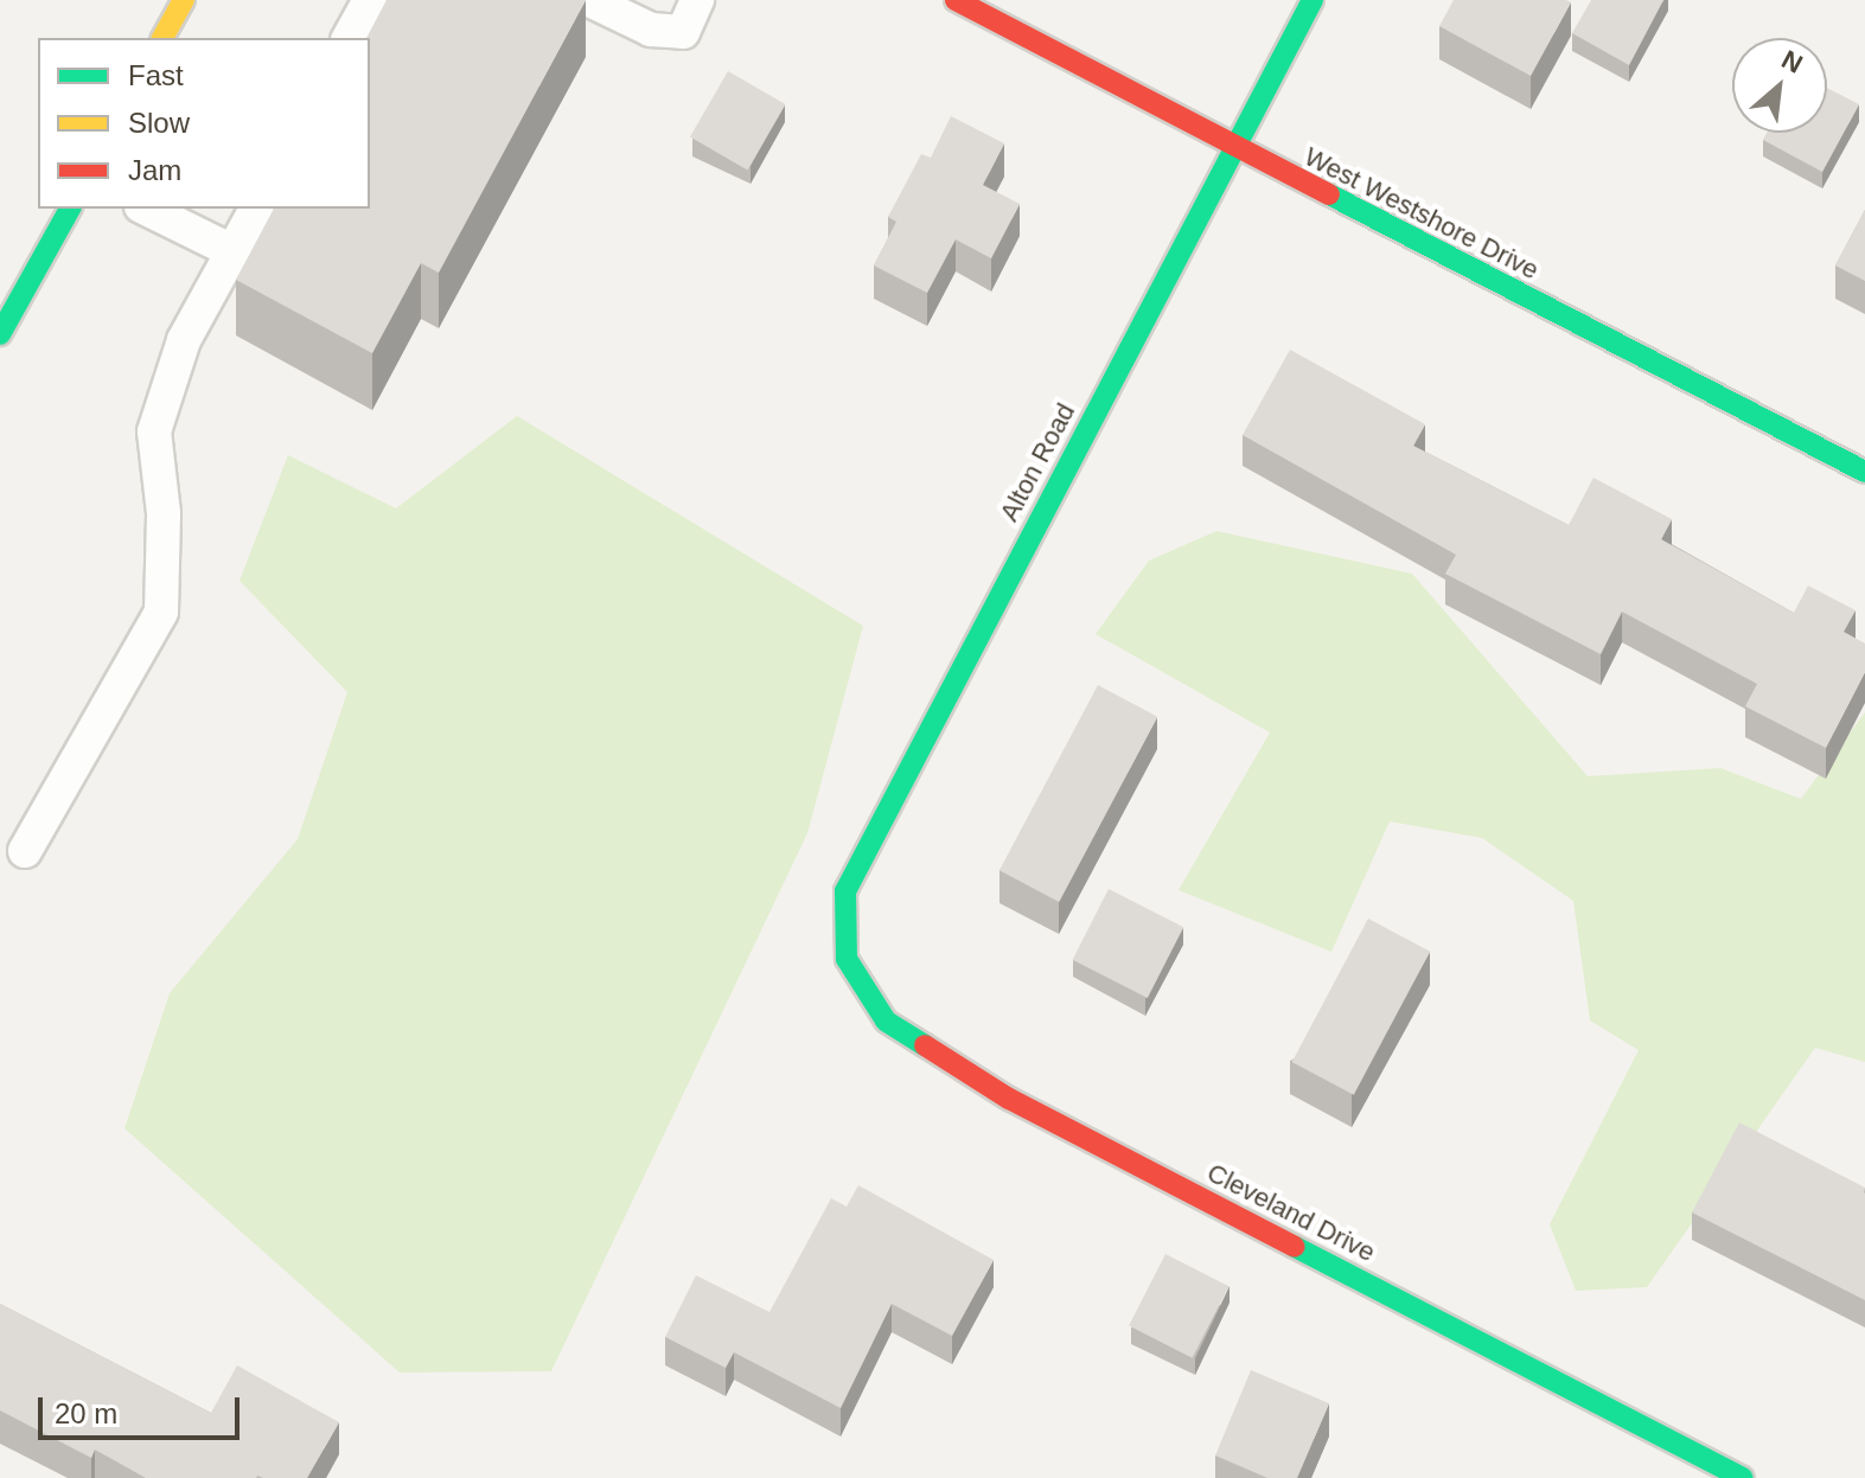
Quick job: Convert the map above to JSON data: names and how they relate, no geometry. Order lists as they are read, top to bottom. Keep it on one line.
{"streets":{"street":["West Westshore Drive","Alton Road","Cleveland Drive"]},"crossings":[["West Westshore Drive","Alton Road"],["Alton Road","Cleveland Drive"]],"legend":["Fast","Slow","Jam"],"scale_bar":"20 m","north":"top right"}
